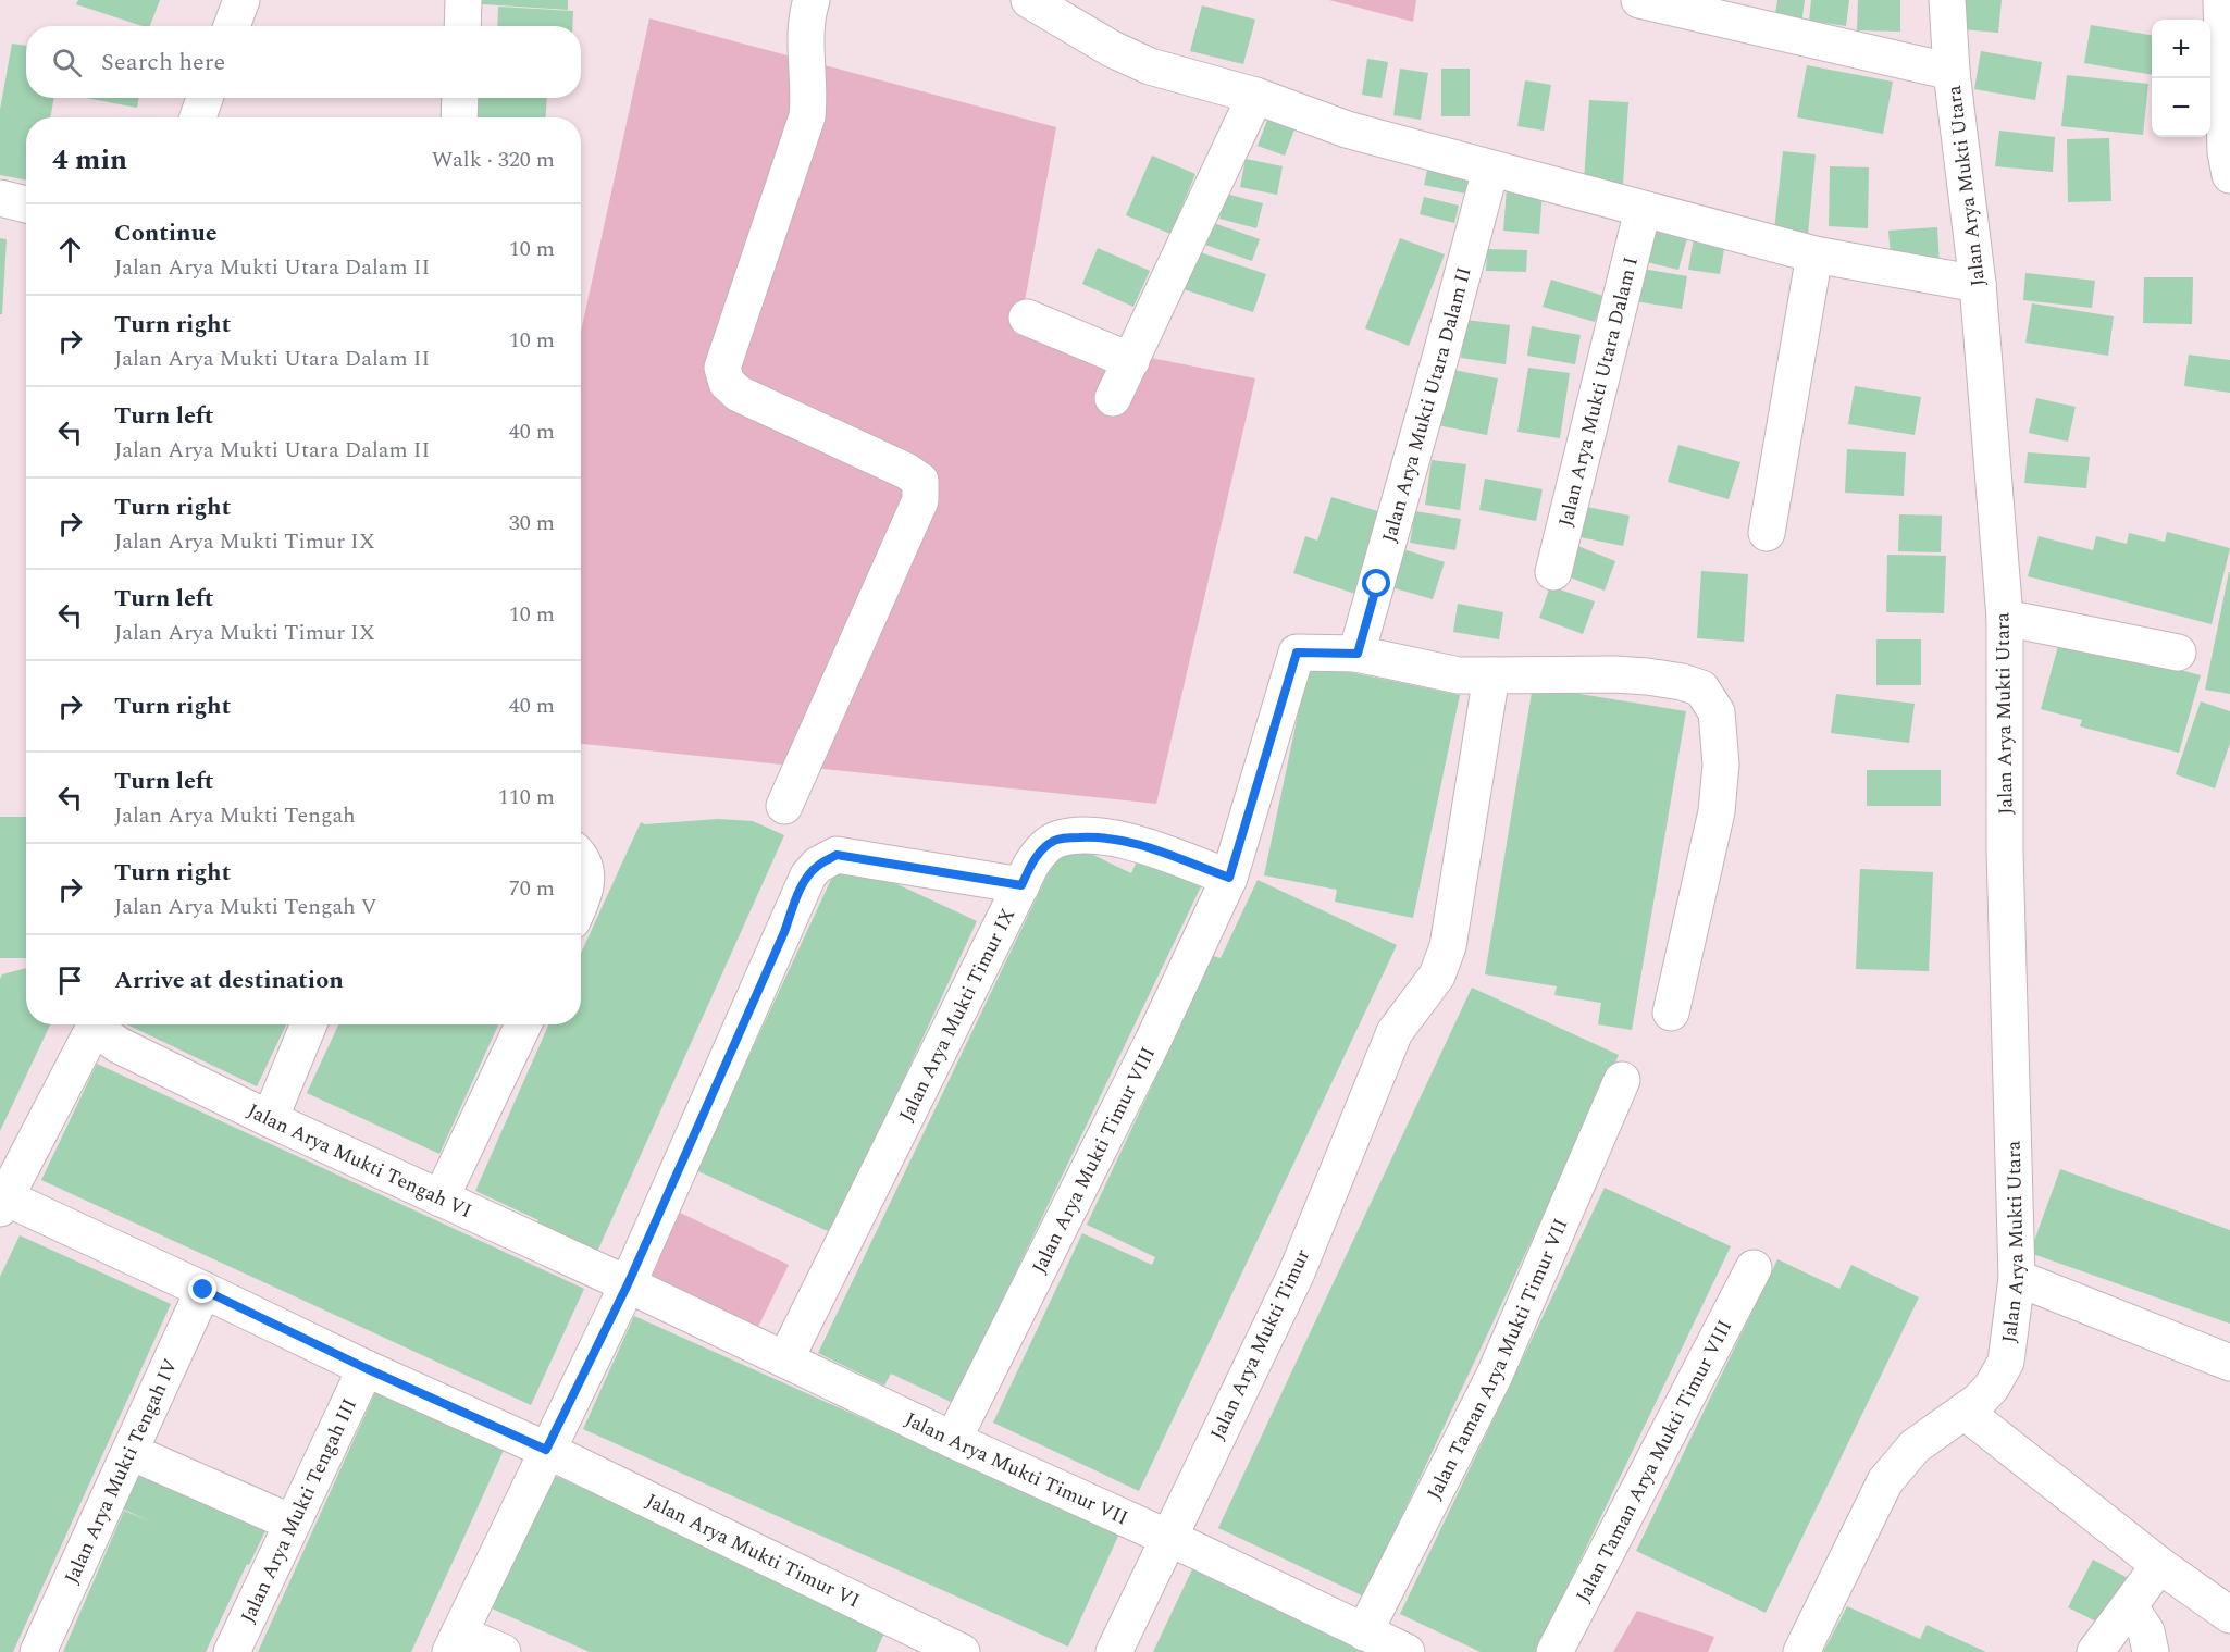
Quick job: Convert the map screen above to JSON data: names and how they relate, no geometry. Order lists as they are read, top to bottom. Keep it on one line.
{"streets":{"street":["Jalan Arya Mukti Utara","Jalan Arya Mukti Utara Dalam I","Jalan Arya Mukti Utara Dalam II","Jalan Arya Mukti Timur IX","Jalan Arya Mukti Tengah VI","Jalan Arya Mukti Timur VIII","Jalan Arya Mukti Timur","Jalan Taman Arya Mukti Timur VII","Jalan Taman Arya Mukti Timur VIII","Jalan Arya Mukti Timur VII","Jalan Arya Mukti Tengah IV","Jalan Arya Mukti Tengah III","Jalan Arya Mukti Timur VI"]},"crossings":[["Jalan Arya Mukti Timur IX","Jalan Arya Mukti Timur VIII"],["Jalan Arya Mukti Timur IX","Jalan Arya Mukti Timur VII"],["Jalan Arya Mukti Tengah VI","Jalan Arya Mukti Timur VII"],["Jalan Arya Mukti Timur VIII","Jalan Arya Mukti Timur VII"],["Jalan Arya Mukti Timur","Jalan Arya Mukti Timur VII"],["Jalan Taman Arya Mukti Timur VII","Jalan Arya Mukti Timur VII"],["Jalan Arya Mukti Tengah IV","Jalan Arya Mukti Timur VI"],["Jalan Arya Mukti Tengah III","Jalan Arya Mukti Timur VI"]],"page":{"map_buttons":["+","−"],"search":"Search here","heading":["4 min","Walk · 320 m"],"list":[["Continue","Jalan Arya Mukti Utara Dalam II","10 m"],["Turn right","Jalan Arya Mukti Utara Dalam II","10 m"],["Turn left","Jalan Arya Mukti Utara Dalam II","40 m"],["Turn right","Jalan Arya Mukti Timur IX","30 m"],["Turn left","Jalan Arya Mukti Timur IX","10 m"],["Turn right","40 m"],["Turn left","Jalan Arya Mukti Tengah","110 m"],["Turn right","Jalan Arya Mukti Tengah V","70 m"],"Arrive at destination"]}}
